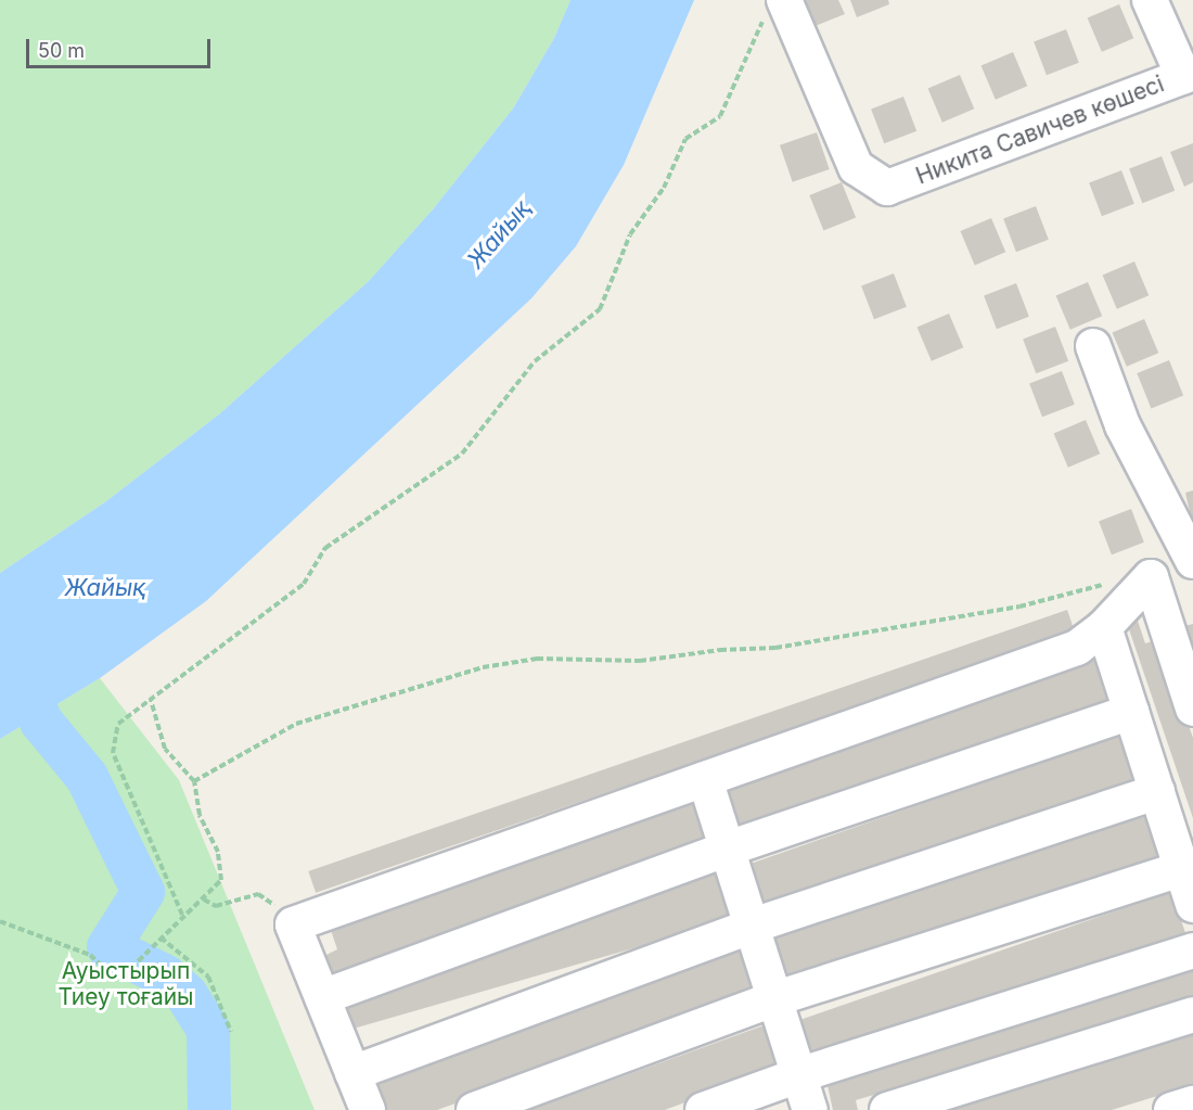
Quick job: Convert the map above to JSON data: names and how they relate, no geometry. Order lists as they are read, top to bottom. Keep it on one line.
{"streets":{"street":["Никита Савичев көшесі"]},"water":["Жайық"],"parks":["Ауыстырып Тиеу тоғайы"],"scale_bar":"50 m"}
